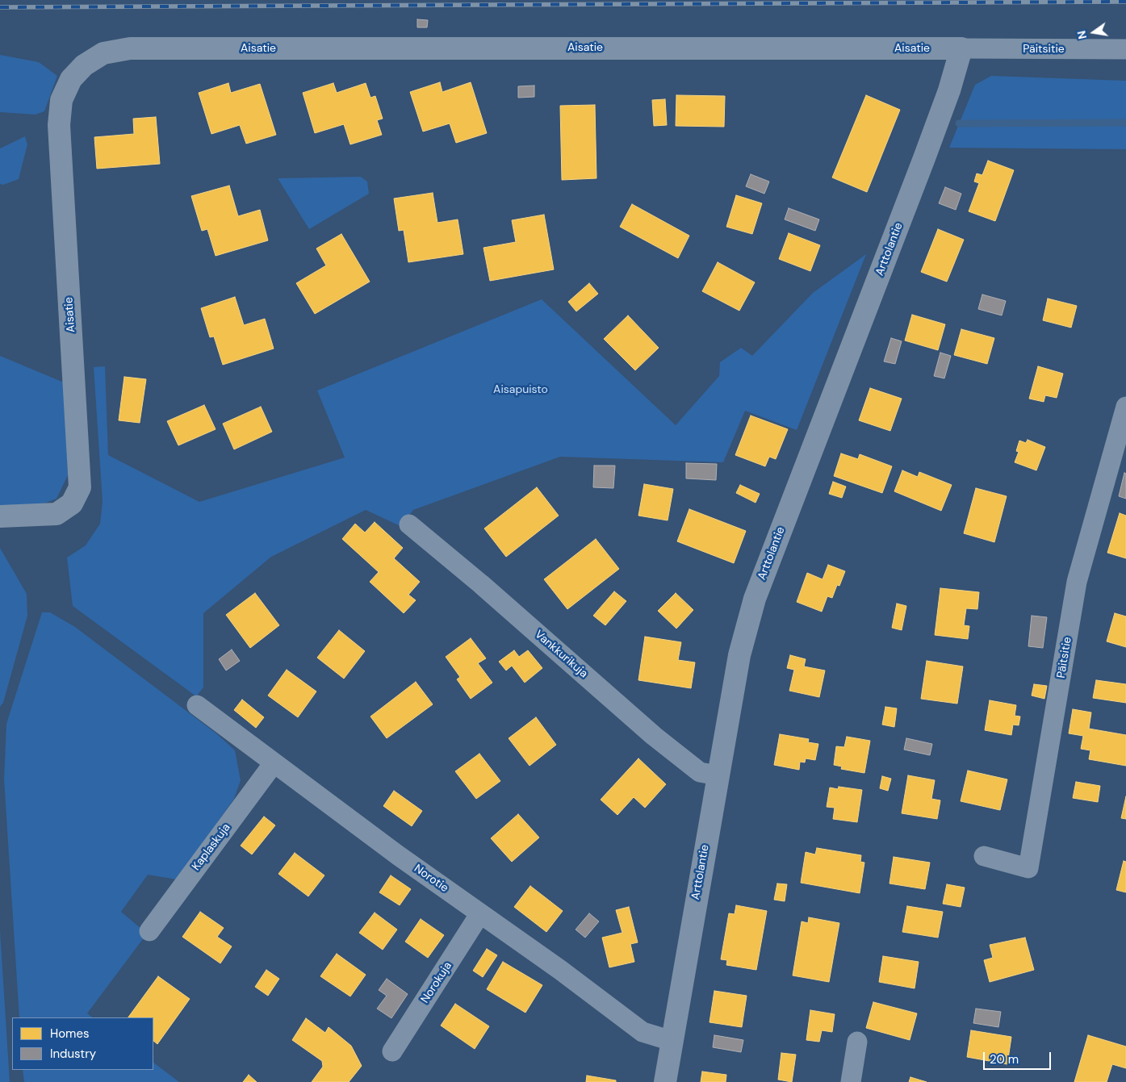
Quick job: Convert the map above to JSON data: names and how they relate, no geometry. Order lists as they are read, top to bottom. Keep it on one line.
{"streets":{"street":["Aisatie","Päitsitie","Arttolantie","Vankkurikuja","Kaplaskuja","Norotie","Norokuja"]},"crossings":[["Aisatie","Päitsitie"],["Aisatie","Arttolantie"],["Päitsitie","Arttolantie"],["Arttolantie","Vankkurikuja"],["Arttolantie","Norotie"],["Kaplaskuja","Norotie"],["Norotie","Norokuja"]],"parks":["Aisapuisto"],"legend":["Homes","Industry"],"scale_bar":"20 m","north":"left"}
